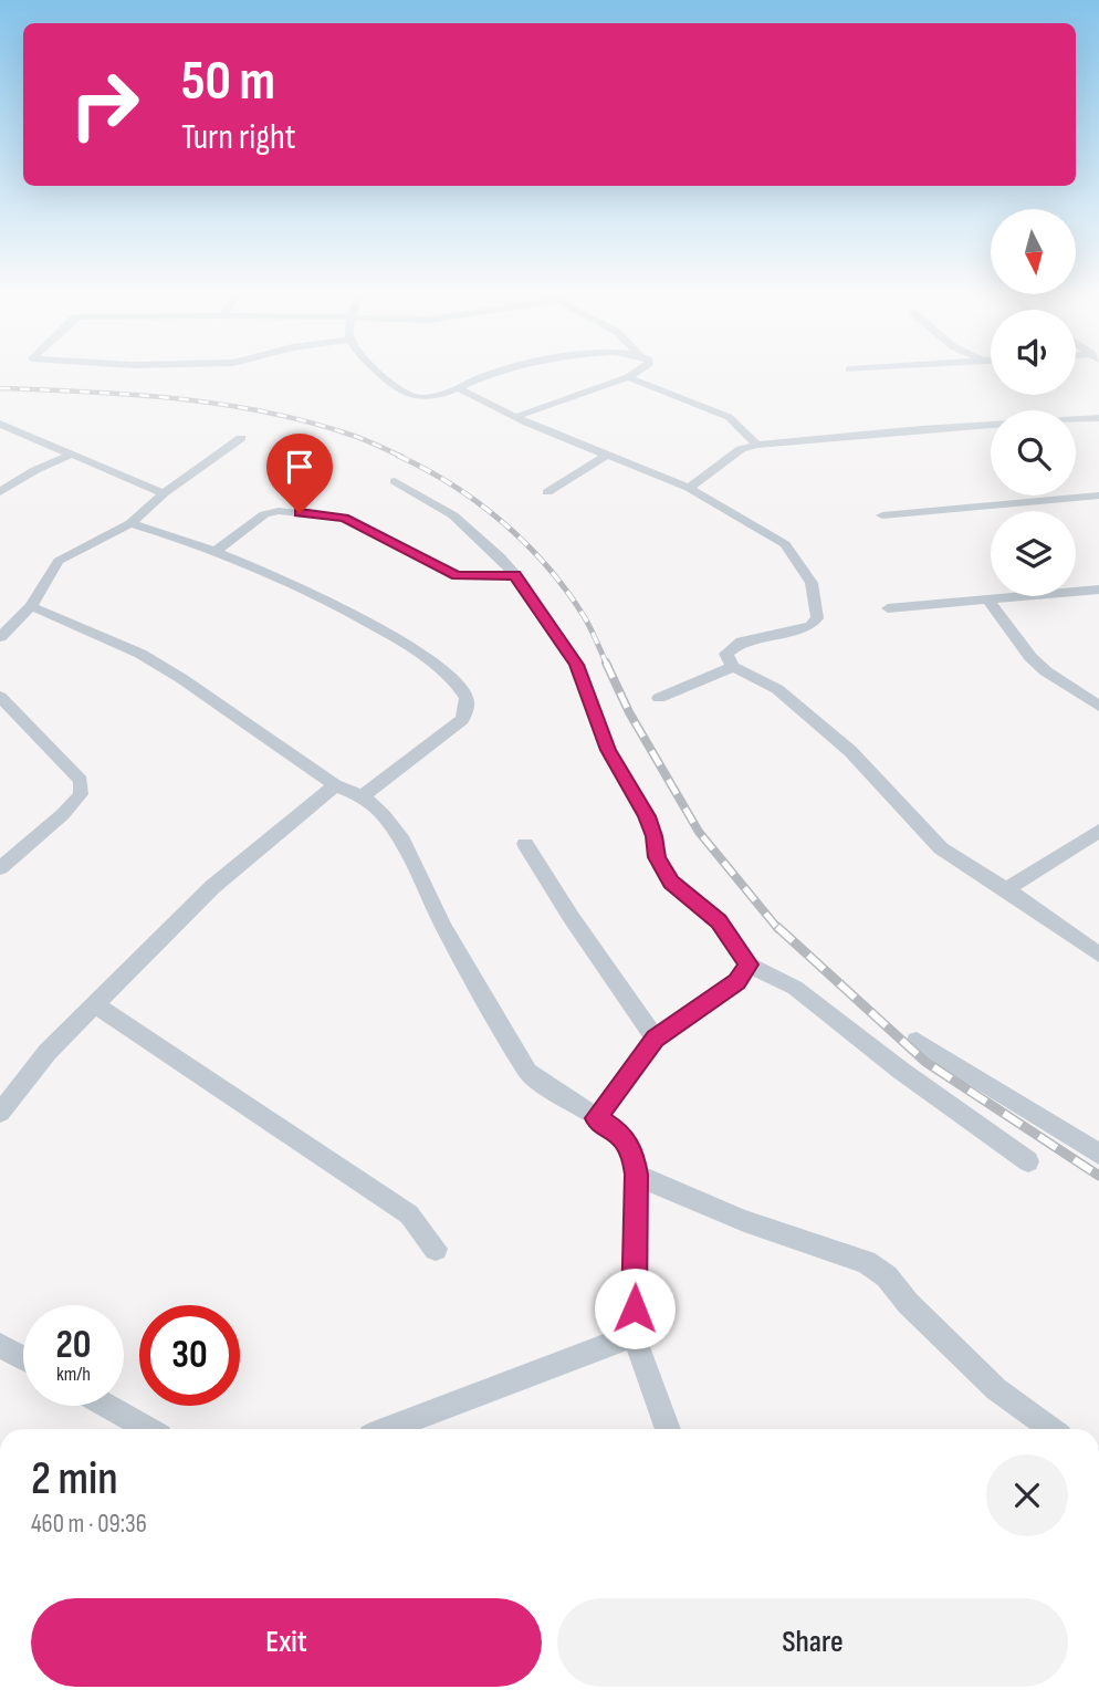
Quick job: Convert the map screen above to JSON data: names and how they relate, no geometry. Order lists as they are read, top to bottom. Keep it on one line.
{"north":"bottom","page":{"turn":["50 m","Turn right"],"speed":"20 km/h","limit":"30","heading":["2 min","460 m · 09:36"],"buttons":["Exit","Share"]}}
